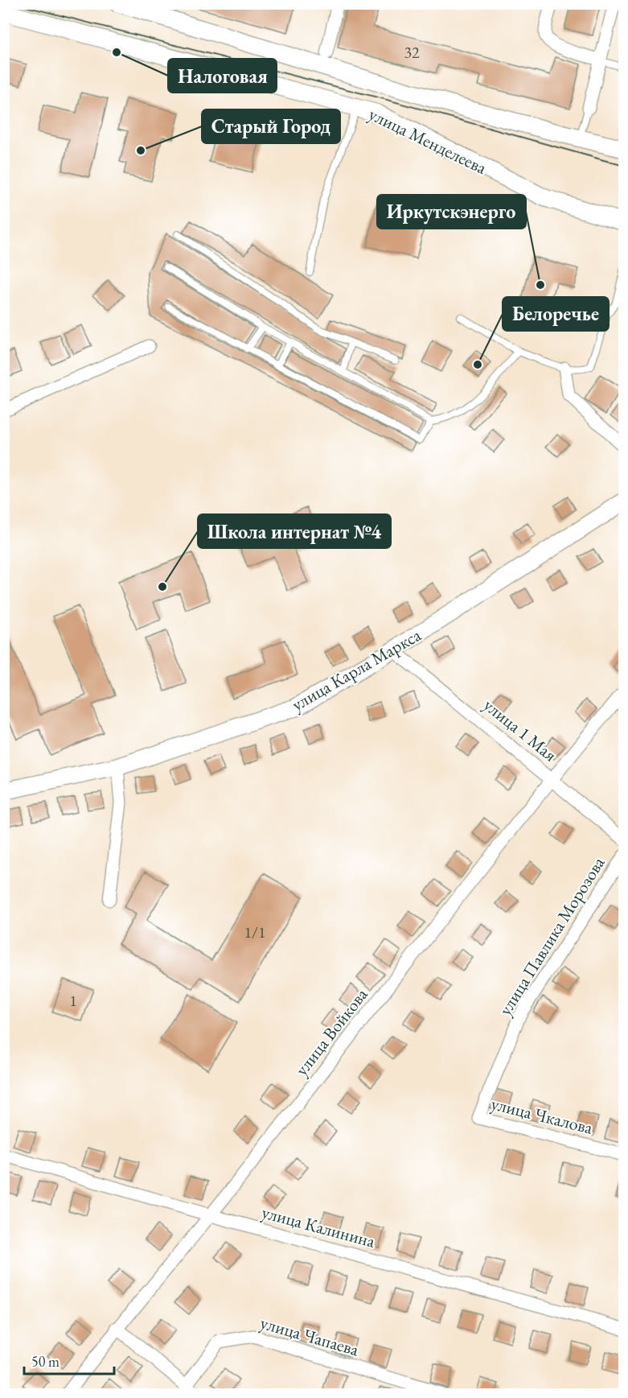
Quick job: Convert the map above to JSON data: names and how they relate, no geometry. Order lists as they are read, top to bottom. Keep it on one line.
{"streets":{"main road":["улица Менделеева","улица Карла Маркса"],"street":["улица 1 Мая","улица Павлика Морозова","улица Войкова","улица Чкалова","улица Калинина","улица Чапаева"]},"crossings":[["улица Карла Маркса","улица 1 Мая"],["улица 1 Мая","улица Войкова"],["улица Павлика Морозова","улица Чкалова"],["улица Войкова","улица Калинина"]],"places":["Налоговая","Старый Город","Иркутскэнерго","Белоречье","Школа интернат №4"],"house_numbers":["32","1/1","1"],"scale_bar":"50 m"}
